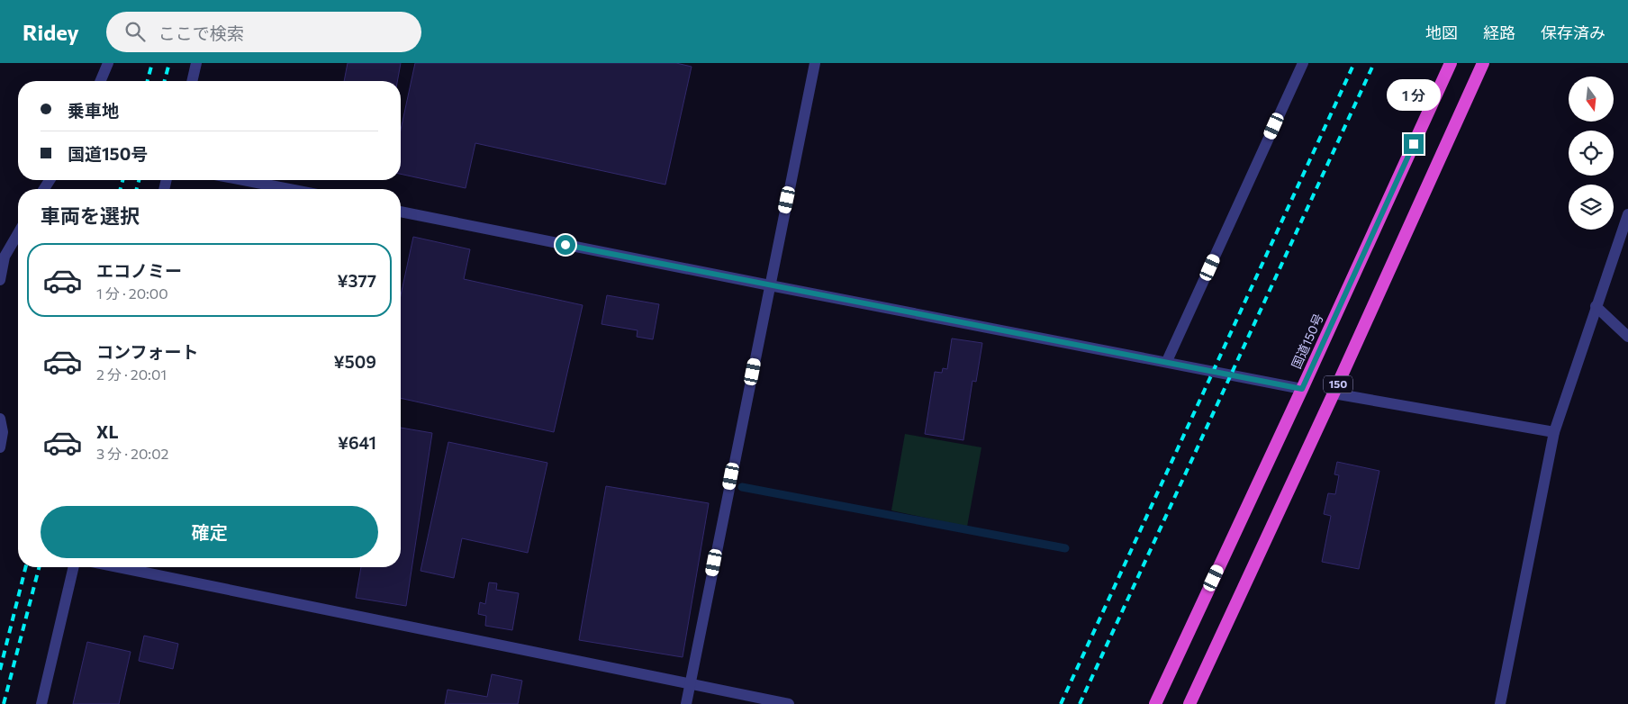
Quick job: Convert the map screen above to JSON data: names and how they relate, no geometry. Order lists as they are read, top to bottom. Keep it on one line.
{"streets":{"highway":["国道150号","150"]},"north":"bottom","page":{"header":"Ridey","search":"ここで検索","nav":["地図","経路","保存済み"],"bubble":"1 分","banner":["乗車地","国道150号"],"heading":"車両を選択","list":[{"name":"エコノミー","note":"1 分 · 20:00","value":"¥377"},{"name":"コンフォート","note":"2 分 · 20:01","value":"¥509"},{"name":"XL","note":"3 分 · 20:02","value":"¥641"}],"buttons":"確定"}}
